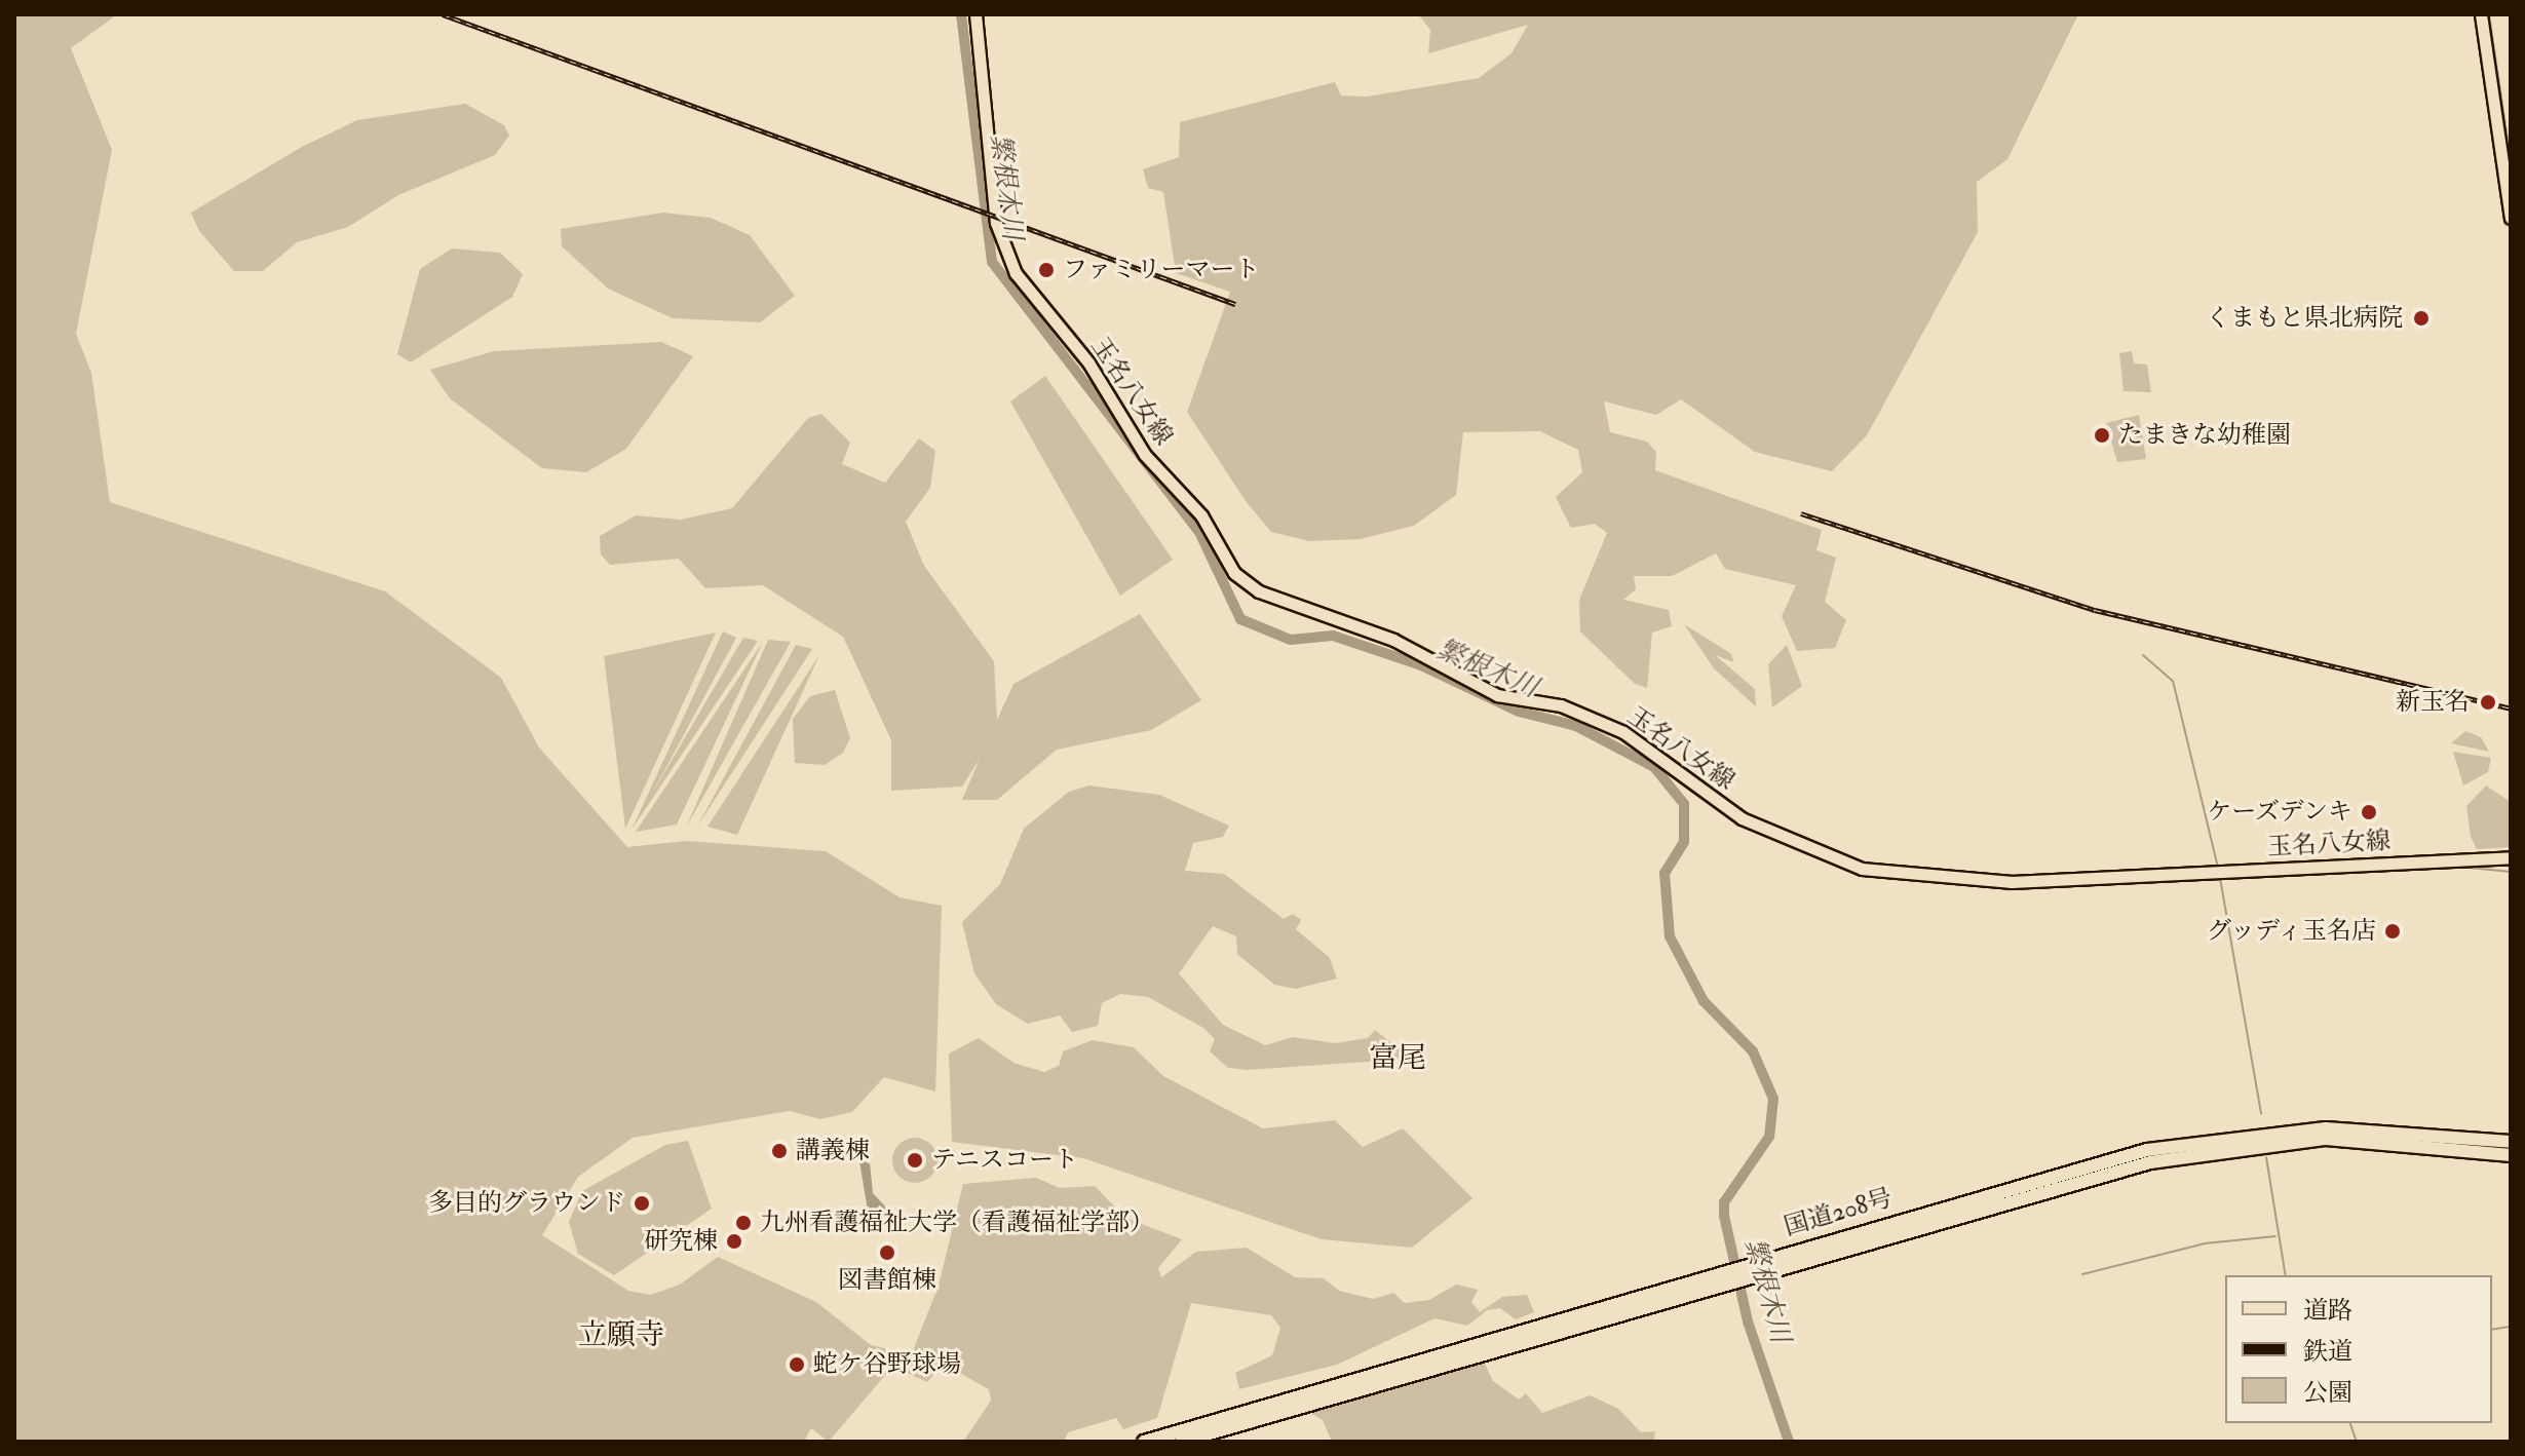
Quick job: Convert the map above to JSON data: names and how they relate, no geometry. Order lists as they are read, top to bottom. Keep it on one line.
{"streets":{"highway":["国道208号"],"main road":["玉名八女線"]},"districts":["富尾","立願寺"],"water":["繁根木川"],"places":["ファミリーマート","くまもと県北病院","たまきな幼稚園","新玉名","ケーズデンキ","グッディ玉名店","講義棟","テニスコート","多目的グラウンド","九州看護福祉大学（看護福祉学部）","研究棟","図書館棟","蛇ケ谷野球場"],"legend":["道路","鉄道","公園"]}
